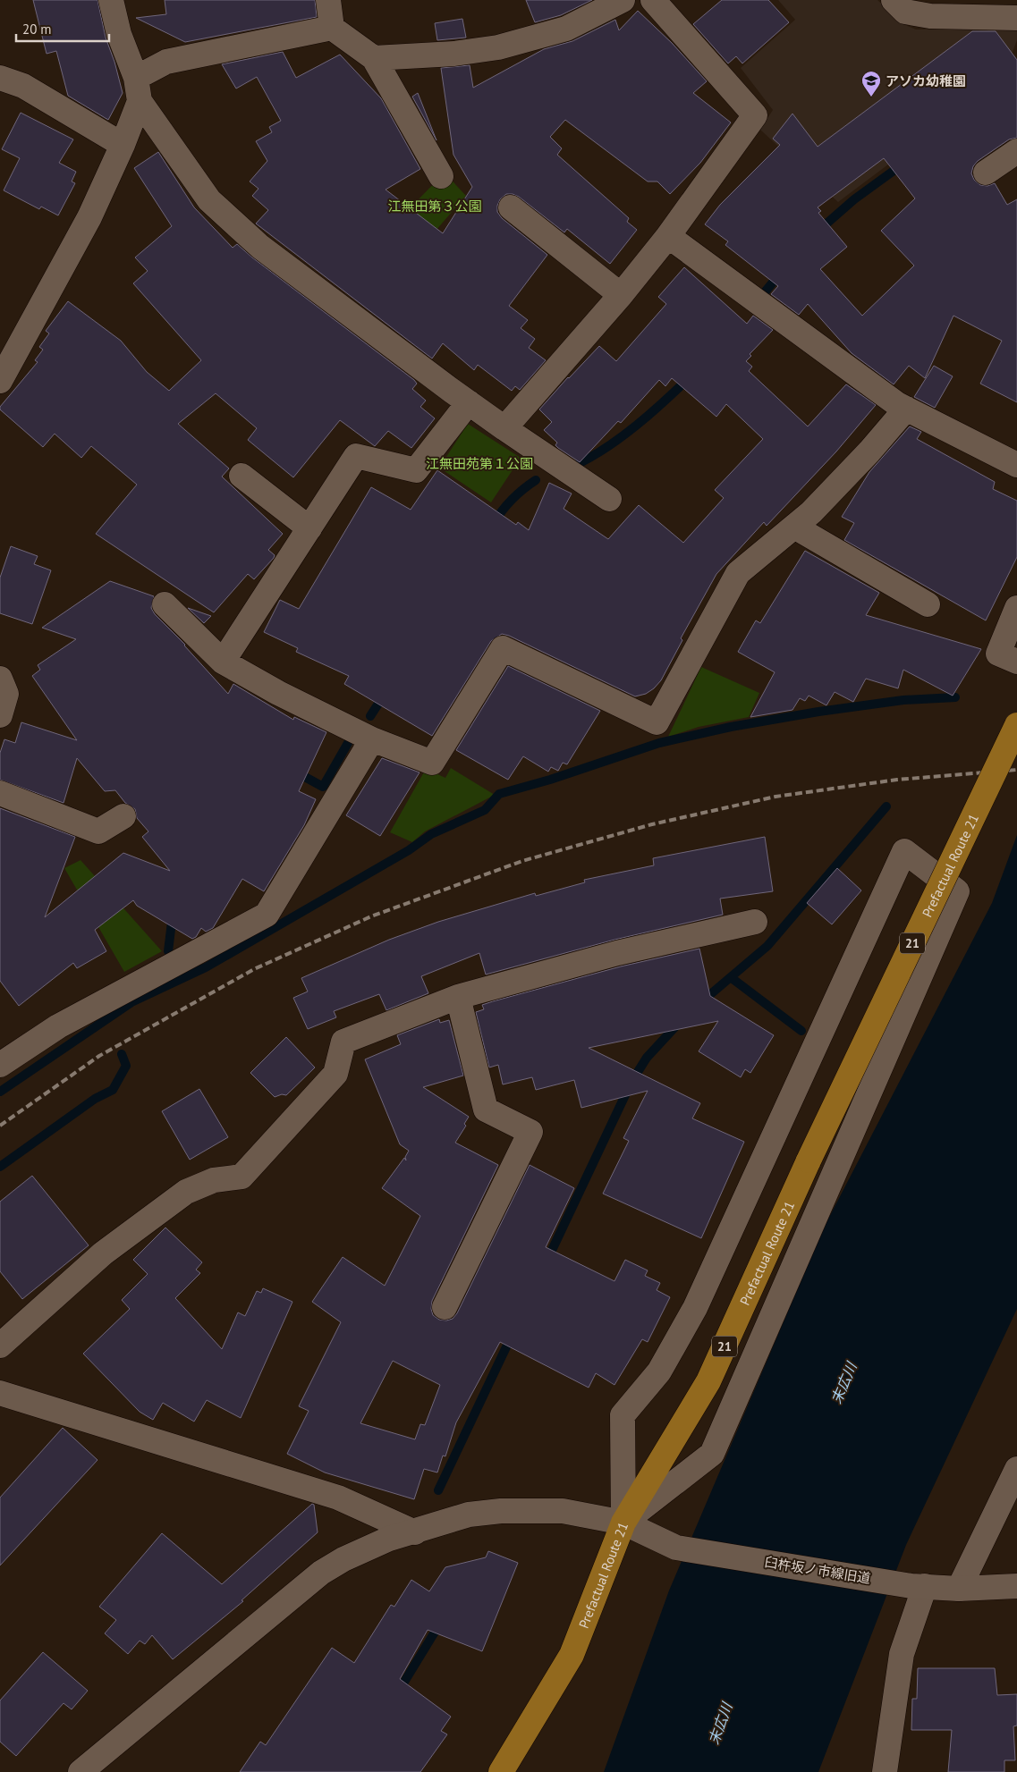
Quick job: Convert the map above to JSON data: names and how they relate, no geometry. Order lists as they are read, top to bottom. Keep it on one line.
{"streets":{"main road":["Prefactual Route 21","21"],"street":["臼杵坂ノ市線旧道"]},"crossings":[["Prefactual Route 21","臼杵坂ノ市線旧道"]],"water":["末広川"],"parks":["江無田第３公園","江無田苑第１公園"],"places":{"school or university":["アソカ幼稚園"]},"scale_bar":"20 m"}
